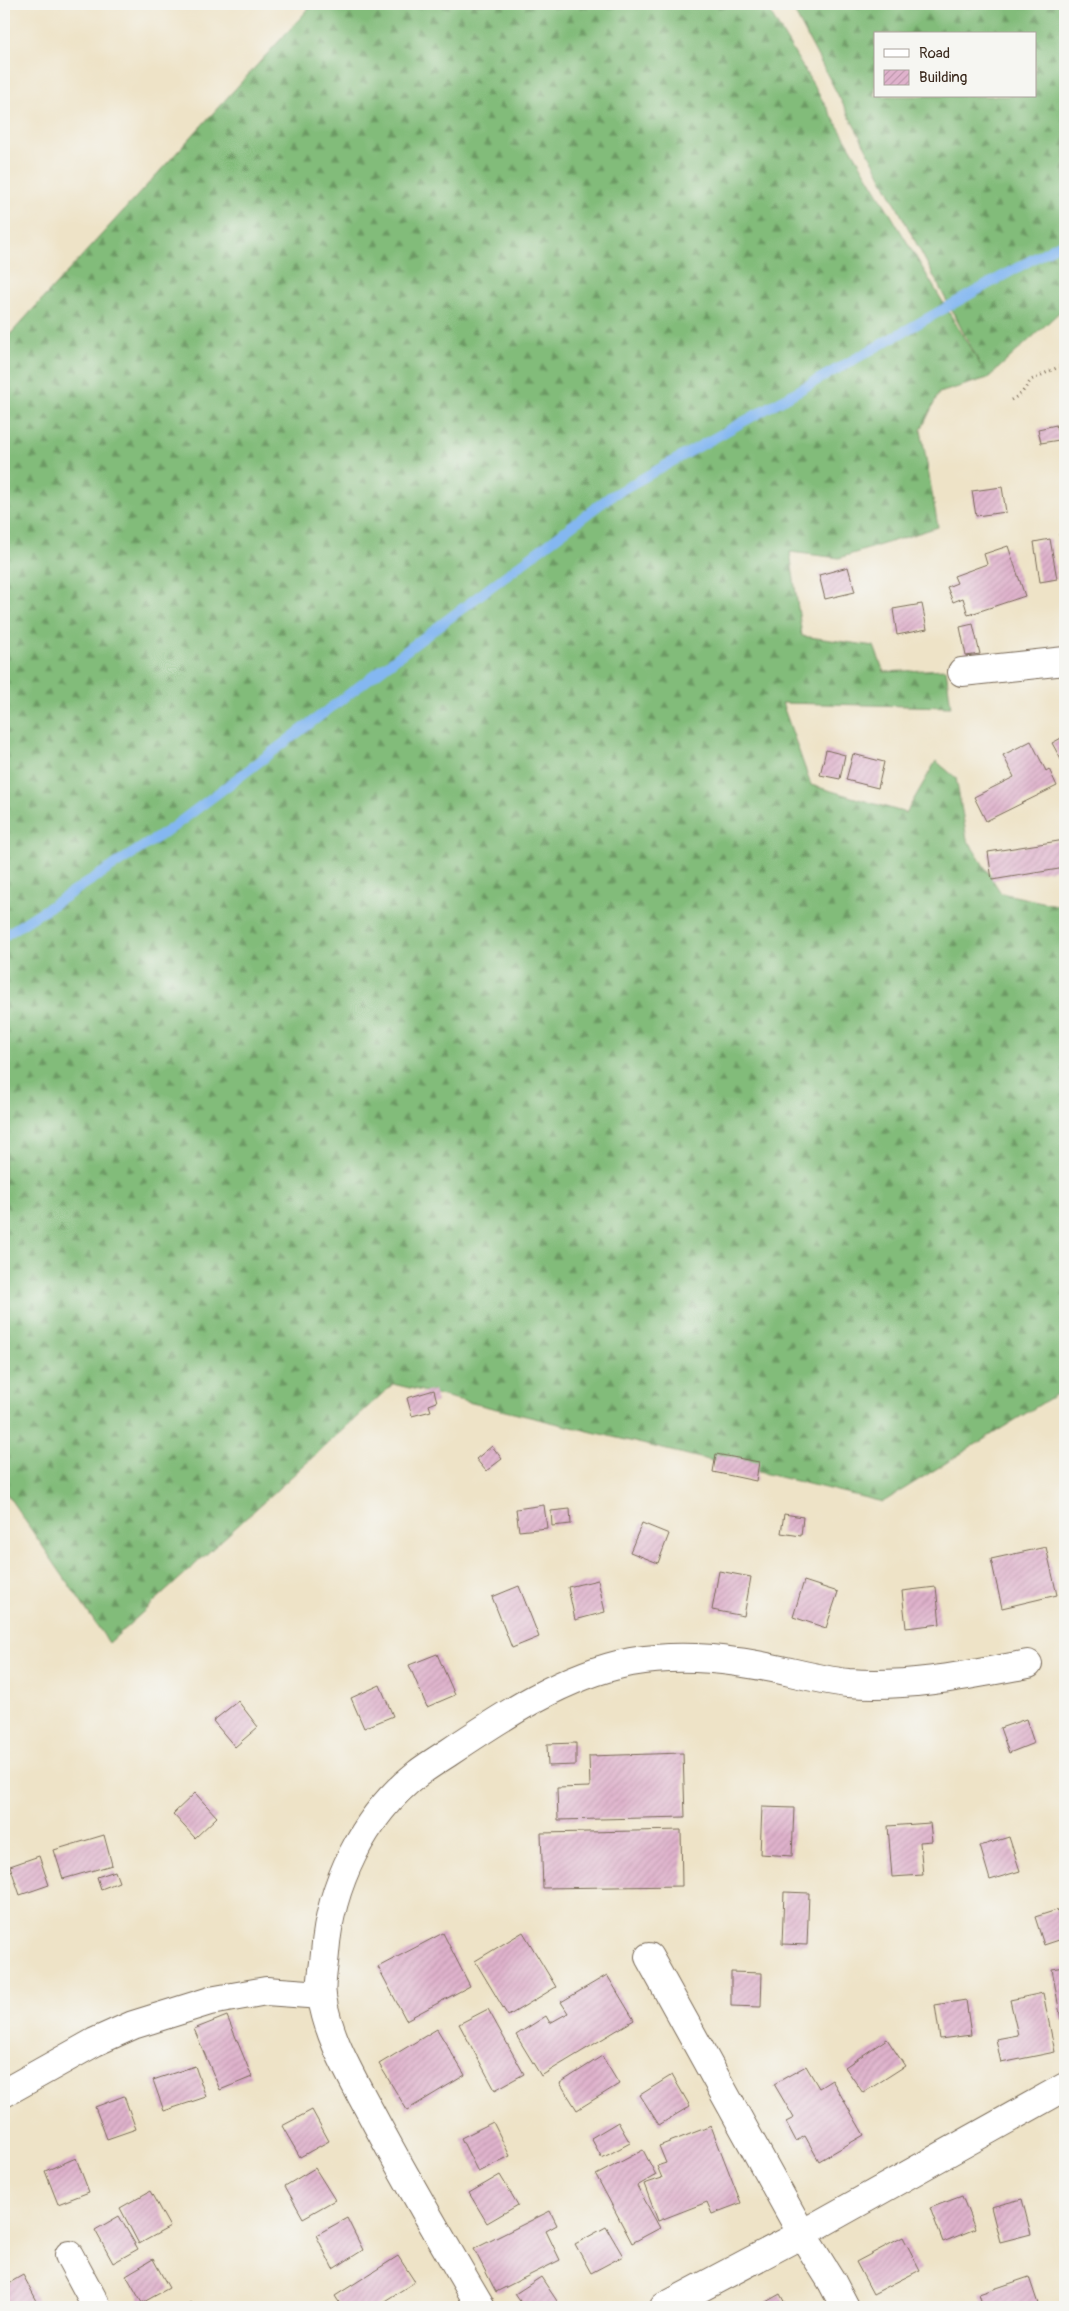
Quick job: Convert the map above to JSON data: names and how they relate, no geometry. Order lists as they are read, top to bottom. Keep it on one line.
{"legend":["Road","Building"]}
